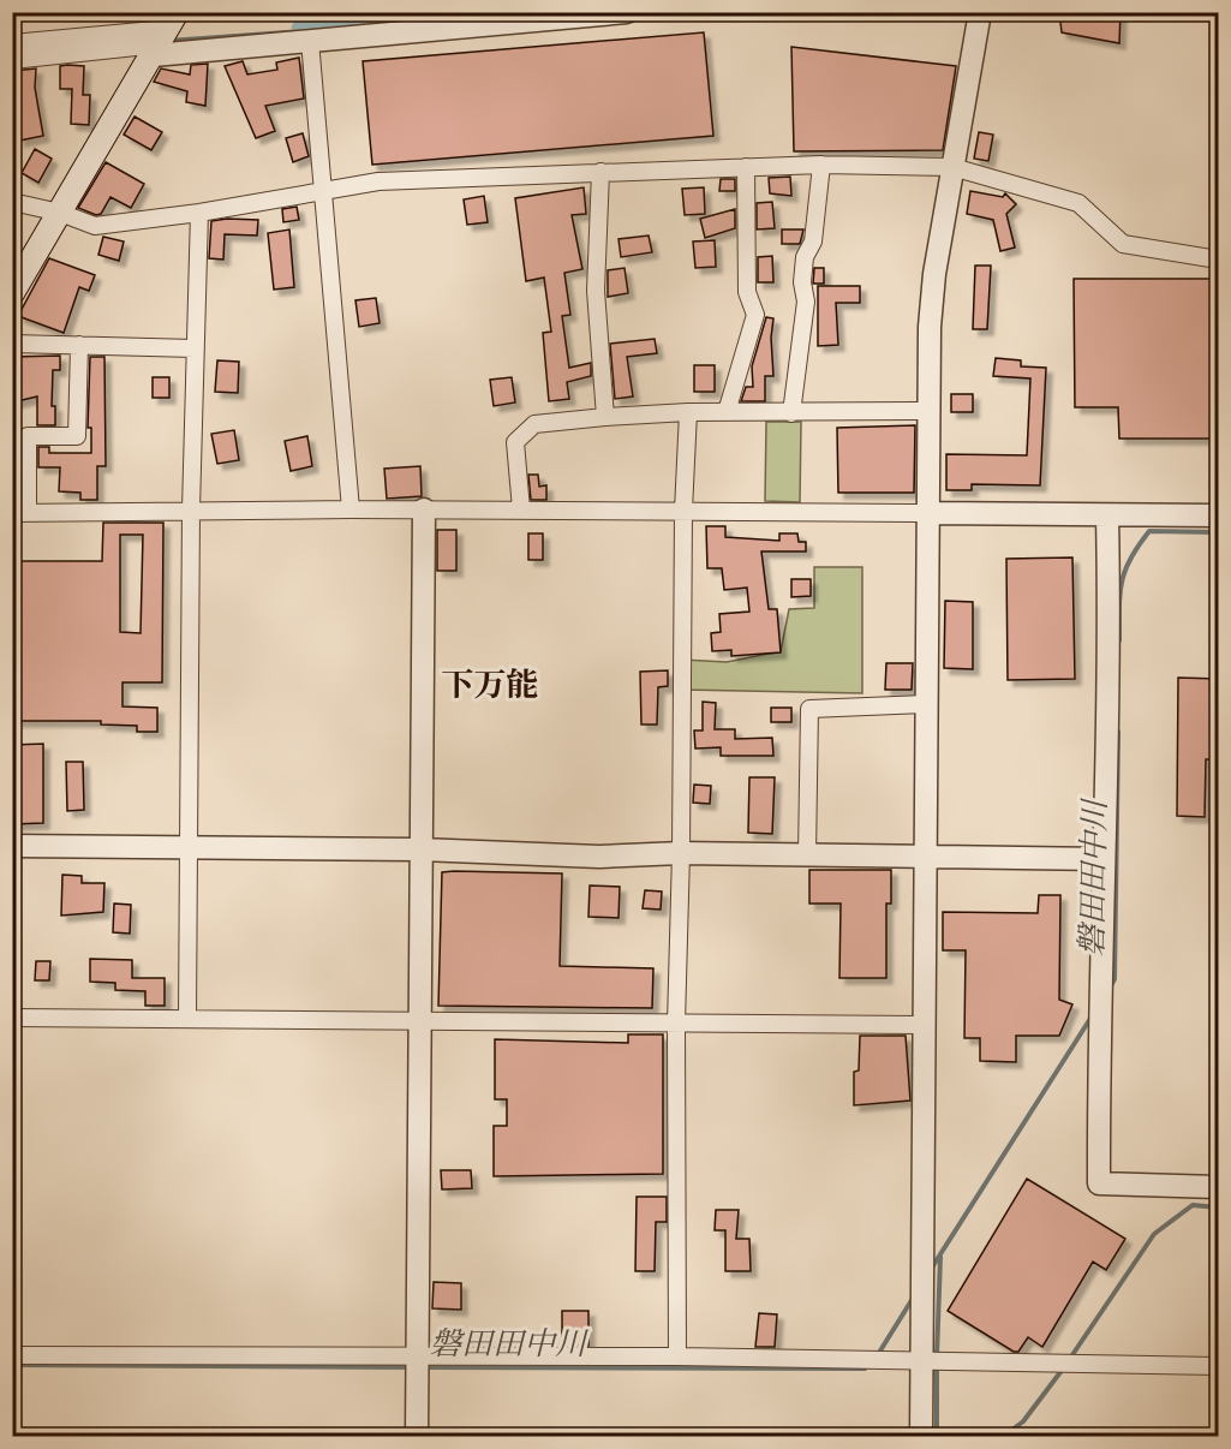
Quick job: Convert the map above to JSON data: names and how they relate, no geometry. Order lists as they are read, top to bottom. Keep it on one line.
{"districts":["下万能"],"water":["磐田田中川"]}
